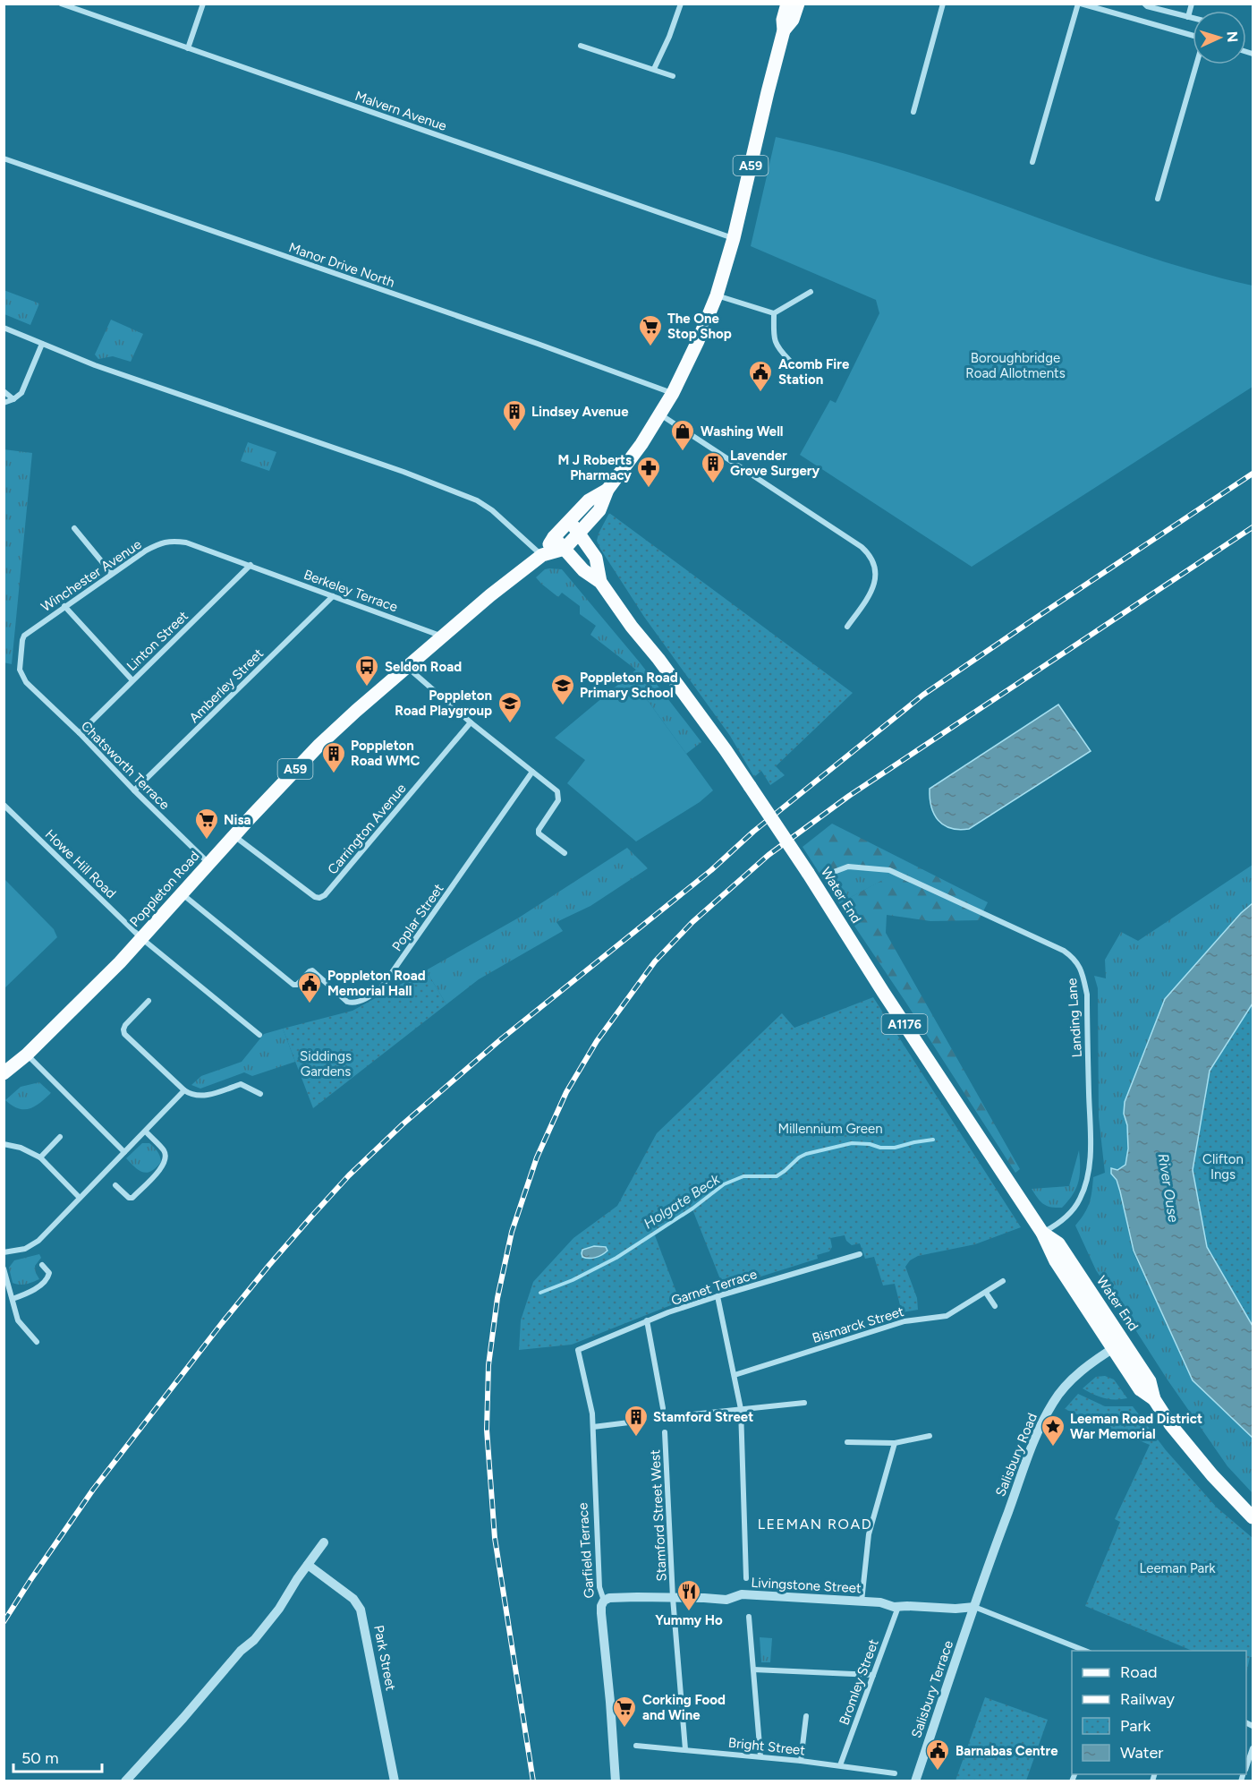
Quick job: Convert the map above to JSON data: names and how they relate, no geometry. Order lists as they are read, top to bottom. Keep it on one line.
{"streets":{"main road":["A59","Poppleton Road","Water End","A1176"],"street":["Malvern Avenue","Manor Drive North","Winchester Avenue","Berkeley Terrace","Linton Street","Amberley Street","Chatsworth Terrace","Carrington Avenue","Howe Hill Road","Poplar Street","Landing Lane","Garnet Terrace","Bismarck Street","Salisbury Road","Stamford Street West","Garfield Terrace","Livingstone Street","Park Street","Bromley Street","Salisbury Terrace","Bright Street"]},"crossings":[["Malvern Avenue","A59"],["A59","Manor Drive North"],["A59","Poppleton Road"],["A59","Water End"],["Winchester Avenue","Berkeley Terrace"],["Winchester Avenue","Linton Street"],["Winchester Avenue","Chatsworth Terrace"],["Berkeley Terrace","Linton Street"],["Berkeley Terrace","Amberley Street"],["Berkeley Terrace","Poppleton Road"],["Linton Street","Chatsworth Terrace"],["Amberley Street","Chatsworth Terrace"],["Chatsworth Terrace","Poppleton Road"],["Carrington Avenue","Poppleton Road"],["Howe Hill Road","Poppleton Road"],["Poppleton Road","Poplar Street"],["Water End","Landing Lane"],["Water End","Salisbury Road"],["Garnet Terrace","Garfield Terrace"],["Salisbury Road","Livingstone Street"],["Salisbury Road","Salisbury Terrace"],["Stamford Street West","Livingstone Street"],["Stamford Street West","Bright Street"],["Garfield Terrace","Livingstone Street"],["Livingstone Street","Bromley Street"],["Livingstone Street","Salisbury Terrace"],["Bromley Street","Bright Street"]],"districts":["LEEMAN ROAD"],"water":["River Ouse","Holgate Beck"],"parks":["Boroughbridge Road Allotments","Siddings Gardens","Millennium Green","Clifton Ings","Leeman Park"],"places":{"supermarket":["The One Stop Shop","Nisa","Corking Food and Wine"],"public building":["Acomb Fire Station","Poppleton Road Memorial Hall","Barnabas Centre"],"building":["Lindsey Avenue","Lavender Grove Surgery","Poppleton Road WMC","Stamford Street"],"shop":["Washing Well"],"pharmacy":["M J Roberts Pharmacy"],"bus stop":["Seldon Road"],"school or university":["Poppleton Road Primary School","Poppleton Road Playgroup"],"place":["Leeman Road District War Memorial"],"restaurant":["Yummy Ho"]},"legend":["Road","Railway","Park","Water"],"scale_bar":"50 m","north":"right"}
